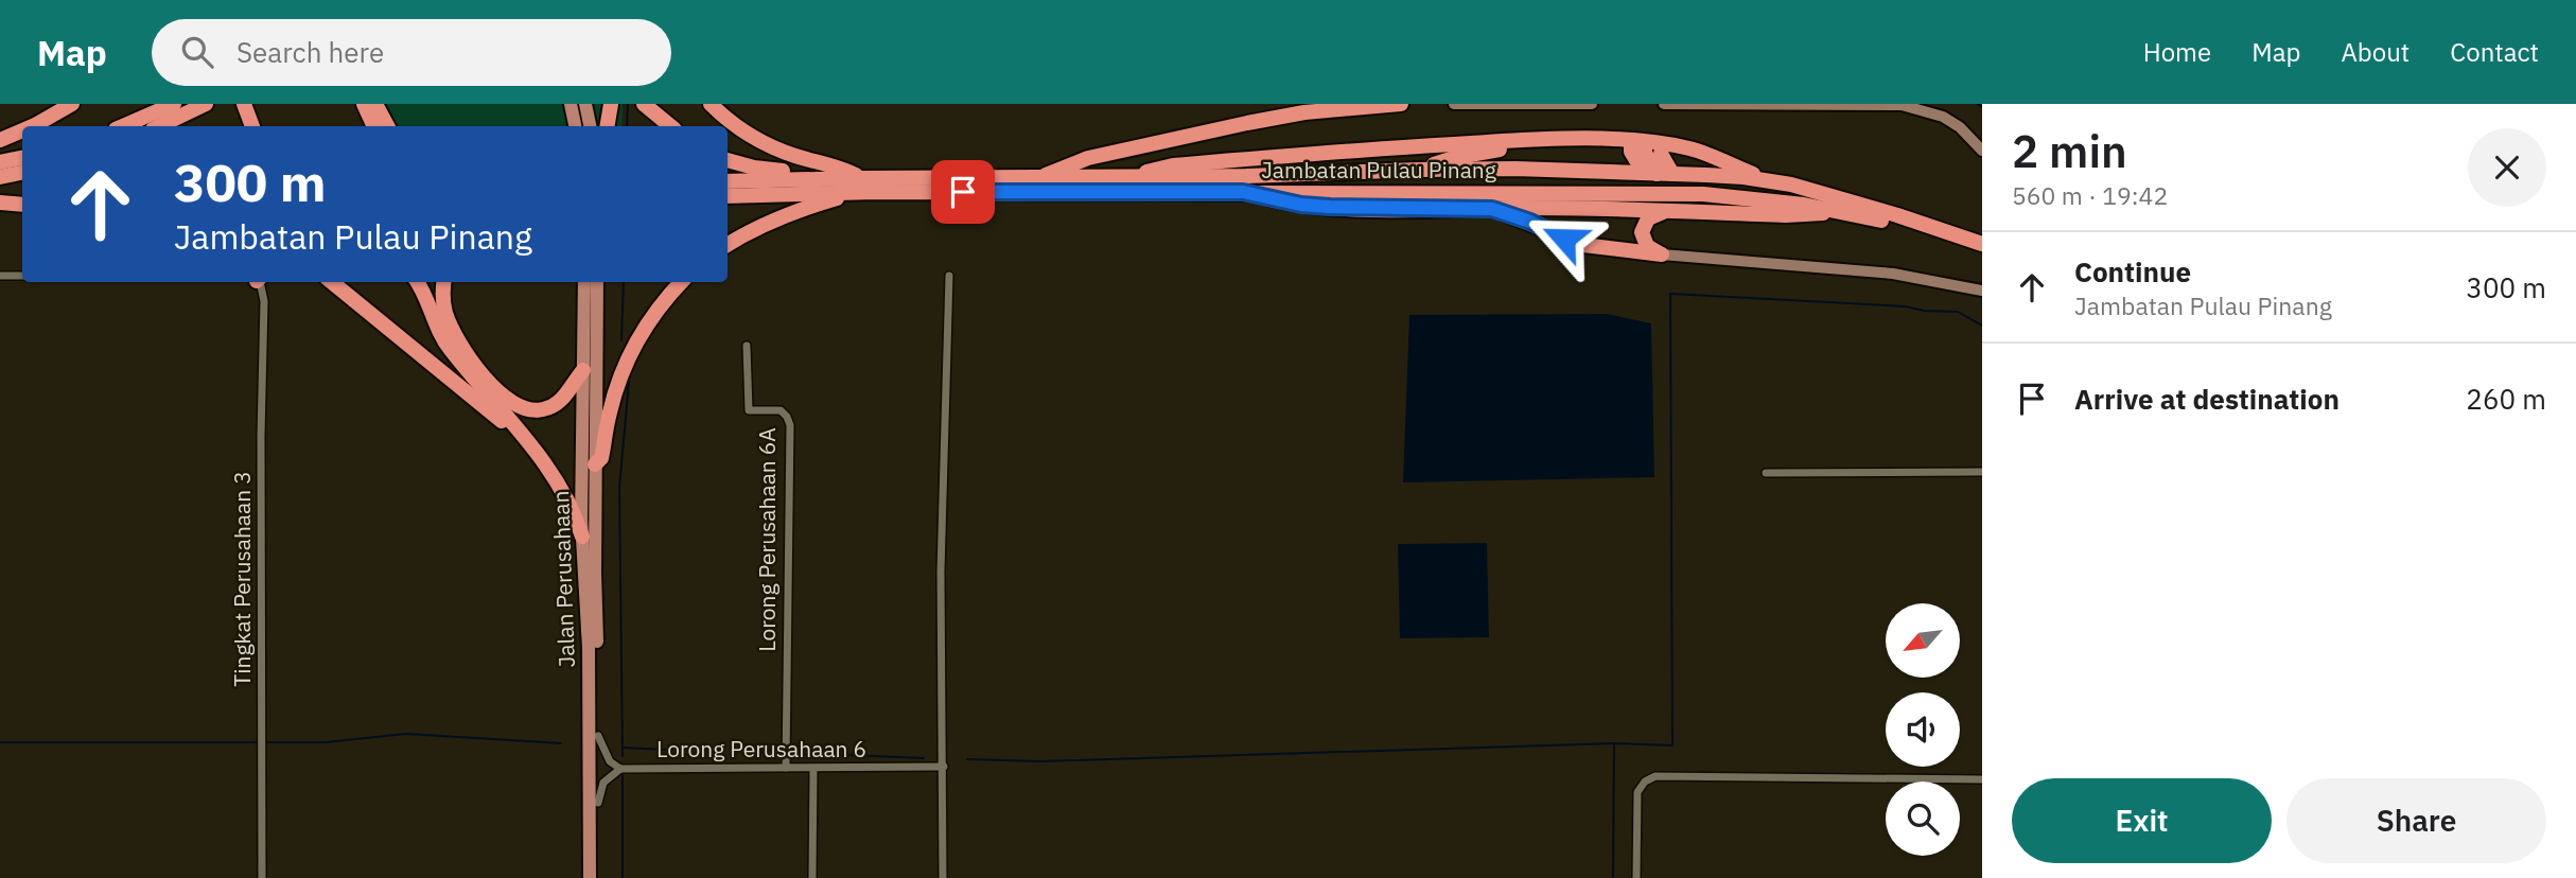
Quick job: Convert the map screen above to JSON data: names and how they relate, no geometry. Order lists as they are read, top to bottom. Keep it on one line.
{"streets":{"highway":["Jambatan Pulau Pinang"],"main road":["Jalan Perusahaan"],"street":["Lorong Perusahaan 6A","Tingkat Perusahaan 3","Lorong Perusahaan 6"]},"crossings":[["Lorong Perusahaan 6A","Lorong Perusahaan 6"]],"north":"bottom left","page":{"header":"Map","search":"Search here","nav":["Home","Map","About","Contact"],"heading":["2 min","560 m · 19:42"],"turn":["300 m","Jambatan Pulau Pinang"],"list":[{"name":"Continue","note":"Jambatan Pulau Pinang","value":"300 m"},{"name":"Arrive at destination","value":"260 m"}],"buttons":["Exit","Share"]}}
